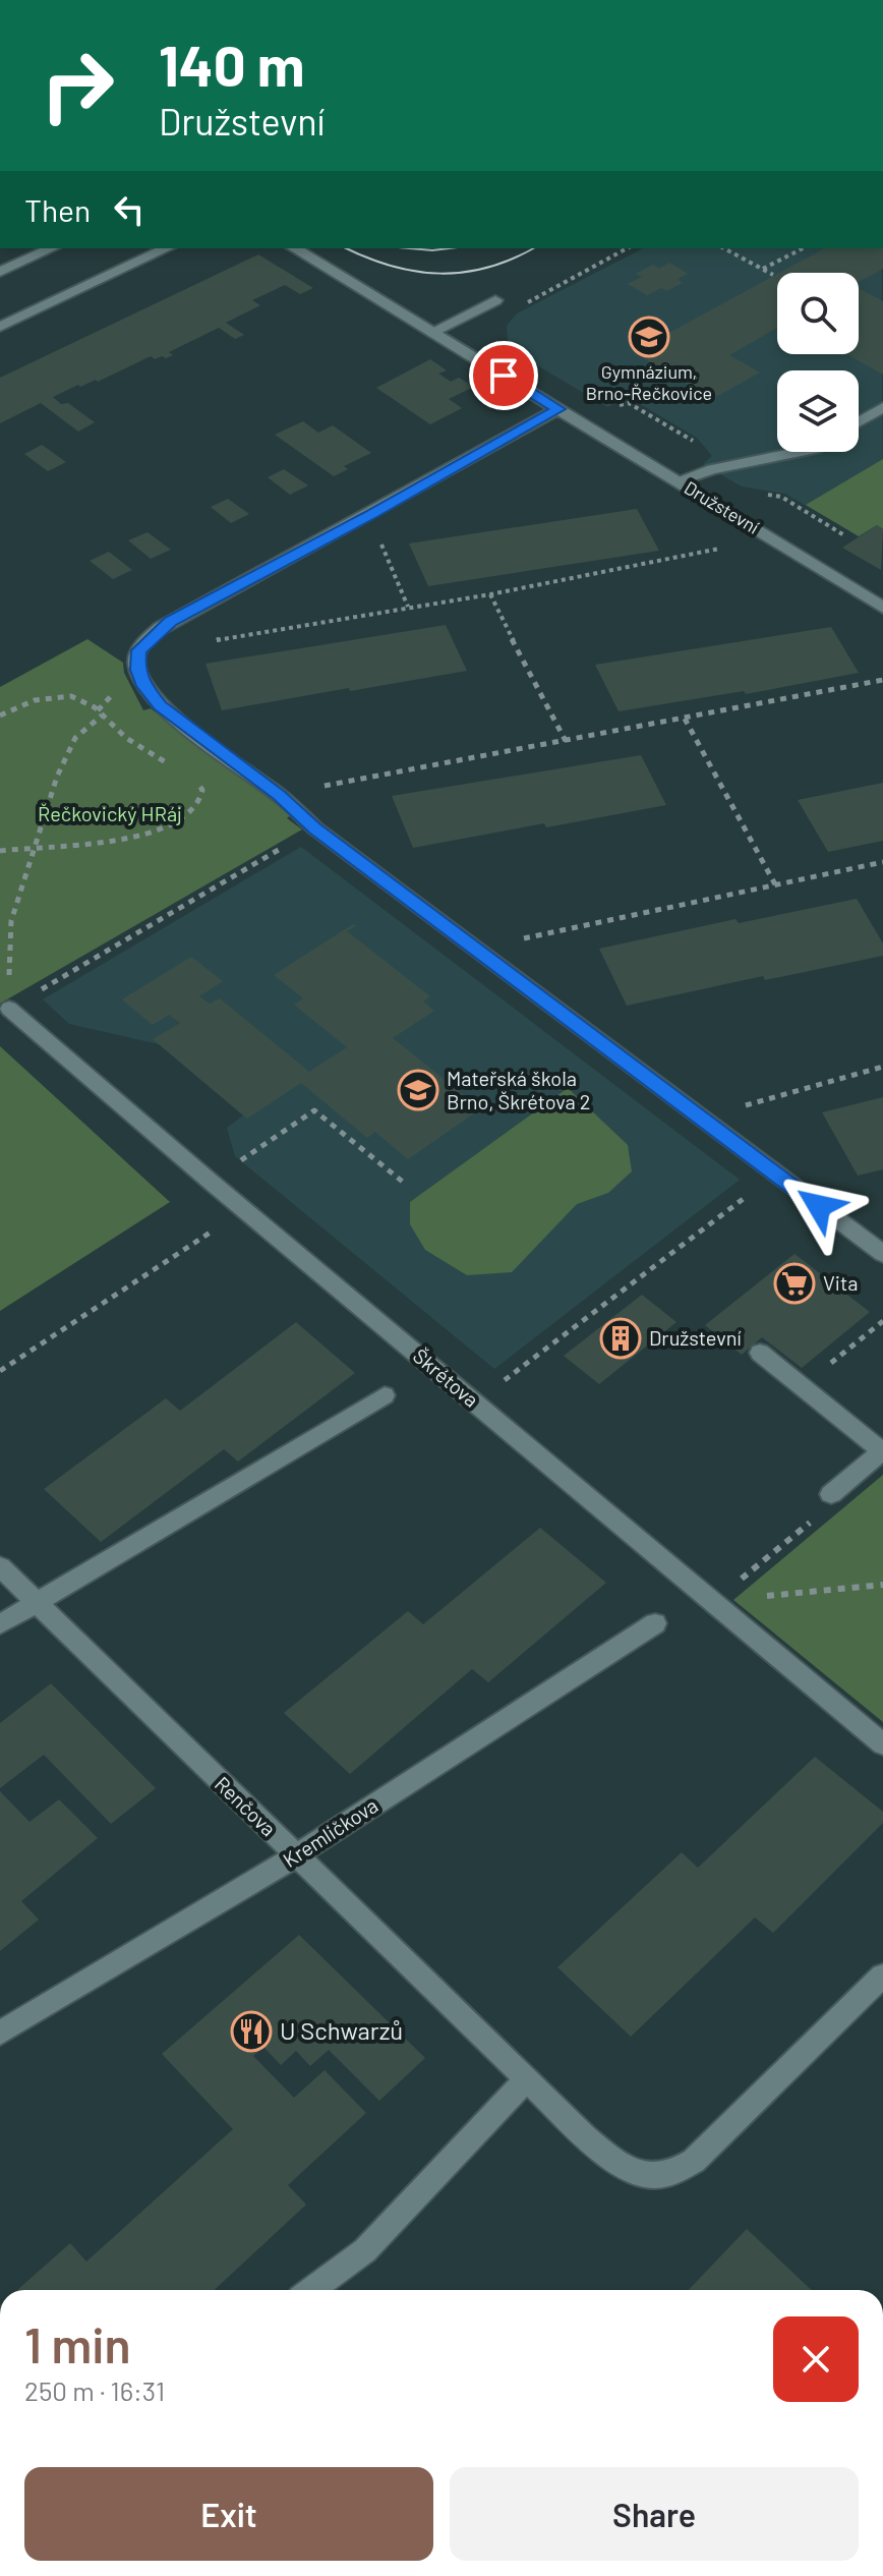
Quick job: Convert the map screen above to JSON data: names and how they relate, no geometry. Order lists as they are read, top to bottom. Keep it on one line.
{"streets":{"street":["Družstevní","Škrétova","Renčova","Kremličkova"]},"crossings":[["Renčova","Kremličkova"]],"parks":["Řečkovický HRáj"],"places":{"school or university":["Gymnázium, Brno-Řečkovice","Mateřská škola Brno, Škrétova 2"],"supermarket":["Vita"],"building":["Družstevní"],"restaurant":["U Schwarzů"]},"page":{"turn":["140 m","Družstevní"],"then":"Then","heading":["1 min","250 m · 16:31"],"buttons":["Exit","Share"]}}
